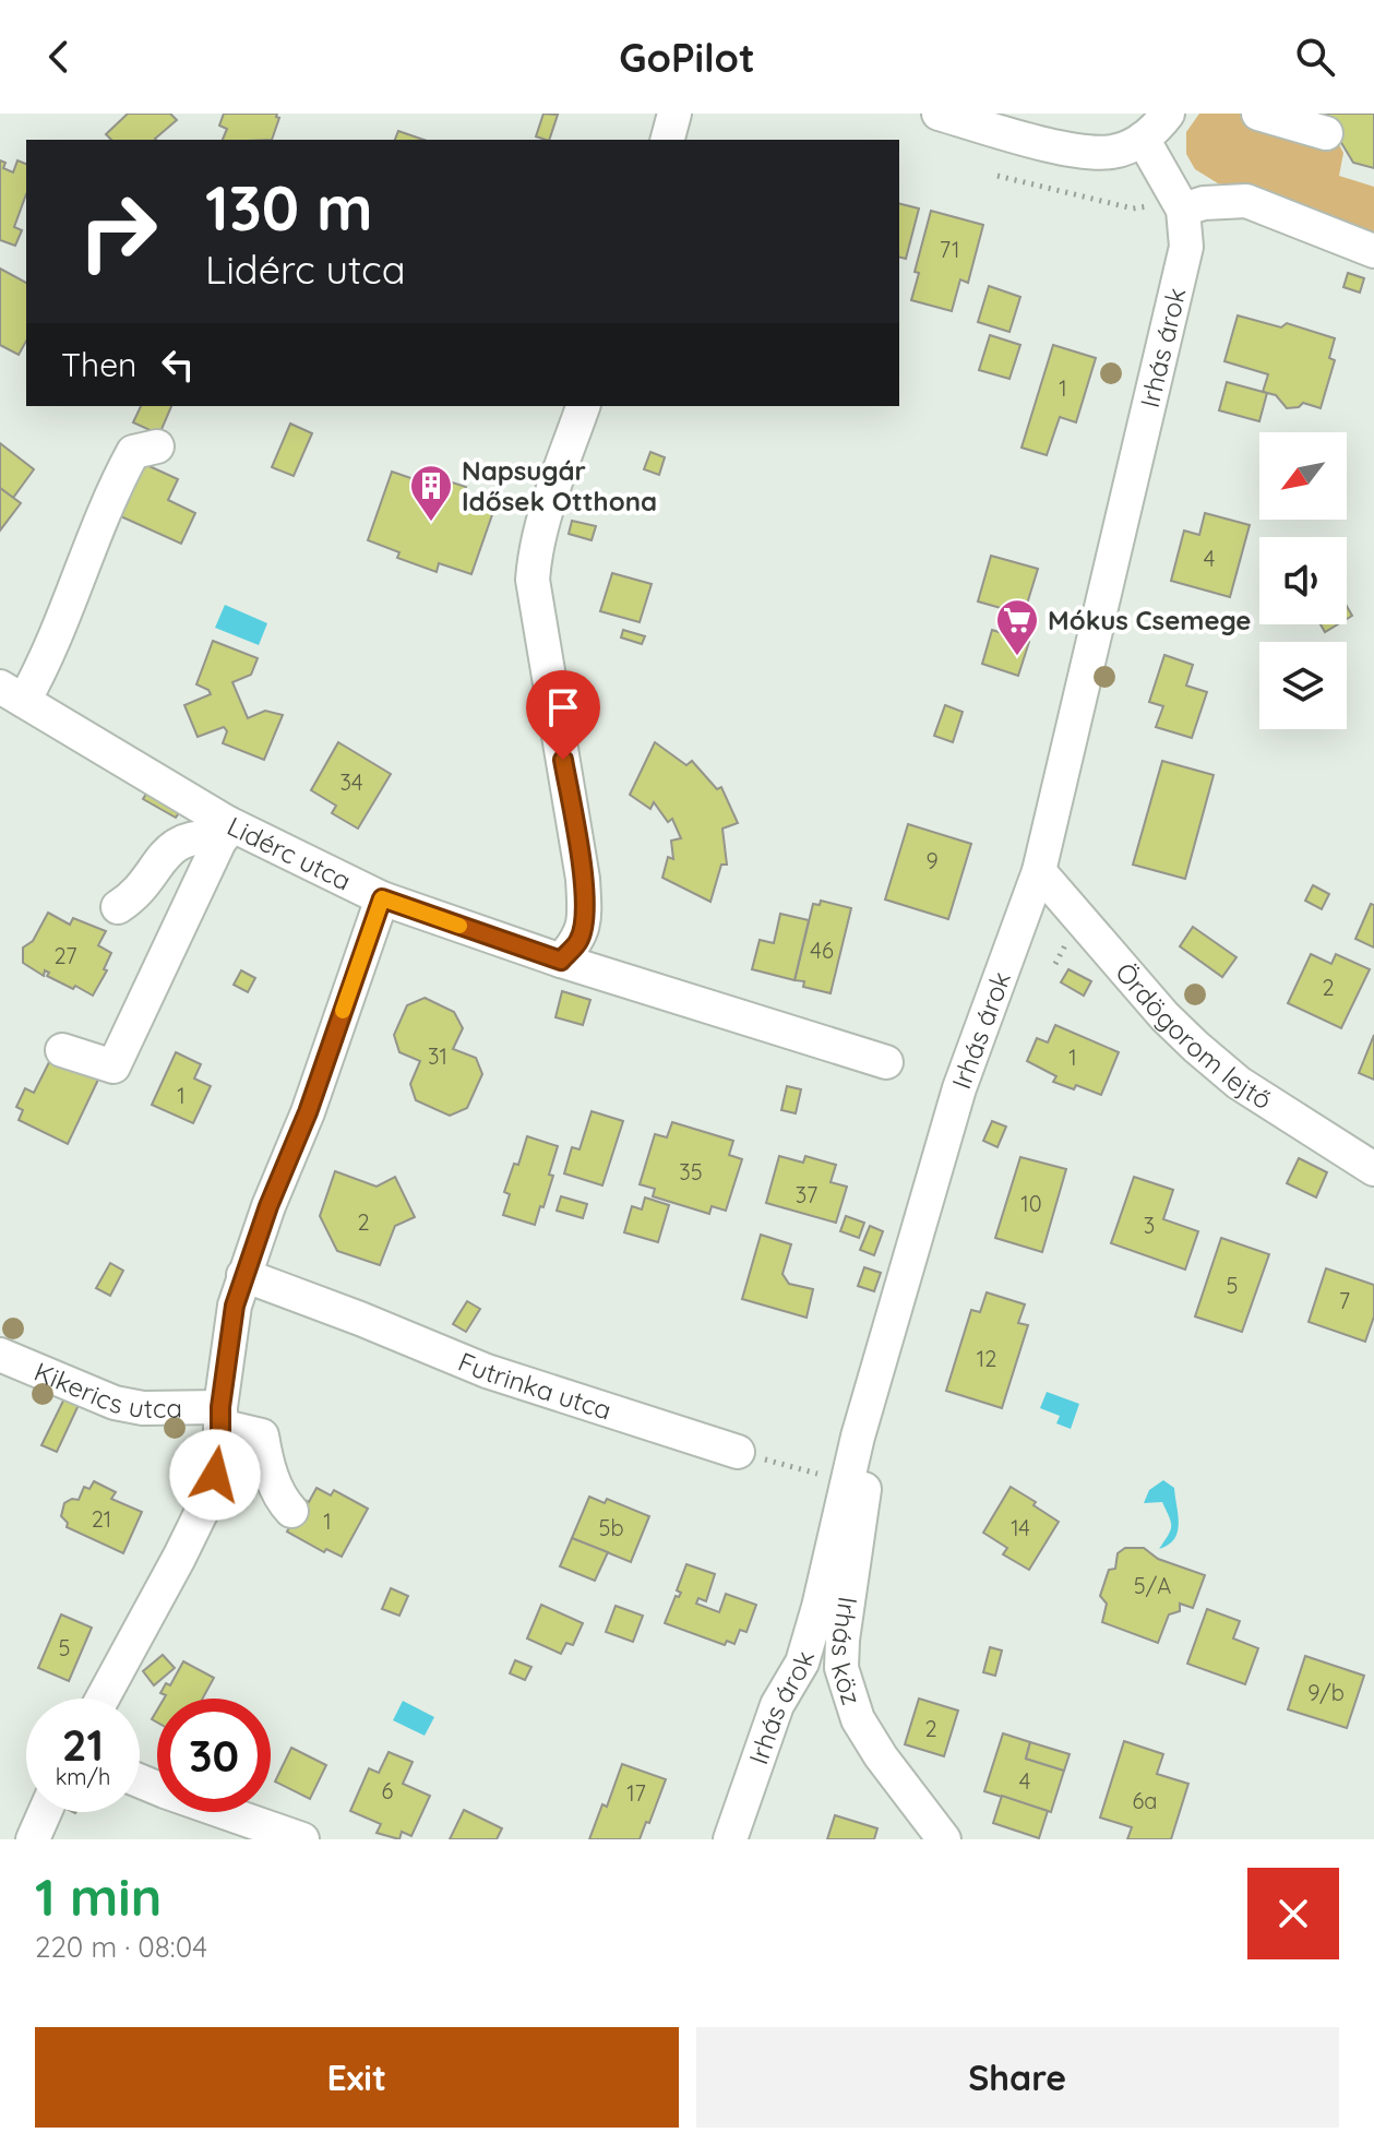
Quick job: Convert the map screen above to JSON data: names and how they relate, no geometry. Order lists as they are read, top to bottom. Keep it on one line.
{"streets":{"street":["Irhás árok","Lidérc utca","Ördögorom lejtő","Futrinka utca","Kikerics utca","Irhás köz"]},"crossings":[["Irhás árok","Ördögorom lejtő"],["Irhás árok","Irhás köz"]],"places":{"building":["Napsugár Idősek Otthona"],"supermarket":["Mókus Csemege"]},"house_numbers":["71","1","4","34","9","46","27","2","31","1","1","35","37","10","2","3","5","7","12","21","1","5b","14","5/A","5","9/b","2","4","6","17","6a"],"north":"bottom left","page":{"header":"GoPilot","turn":["130 m","Lidérc utca"],"then":"Then","speed":"21 km/h","limit":"30","heading":["1 min","220 m · 08:04"],"buttons":["Exit","Share"]}}
